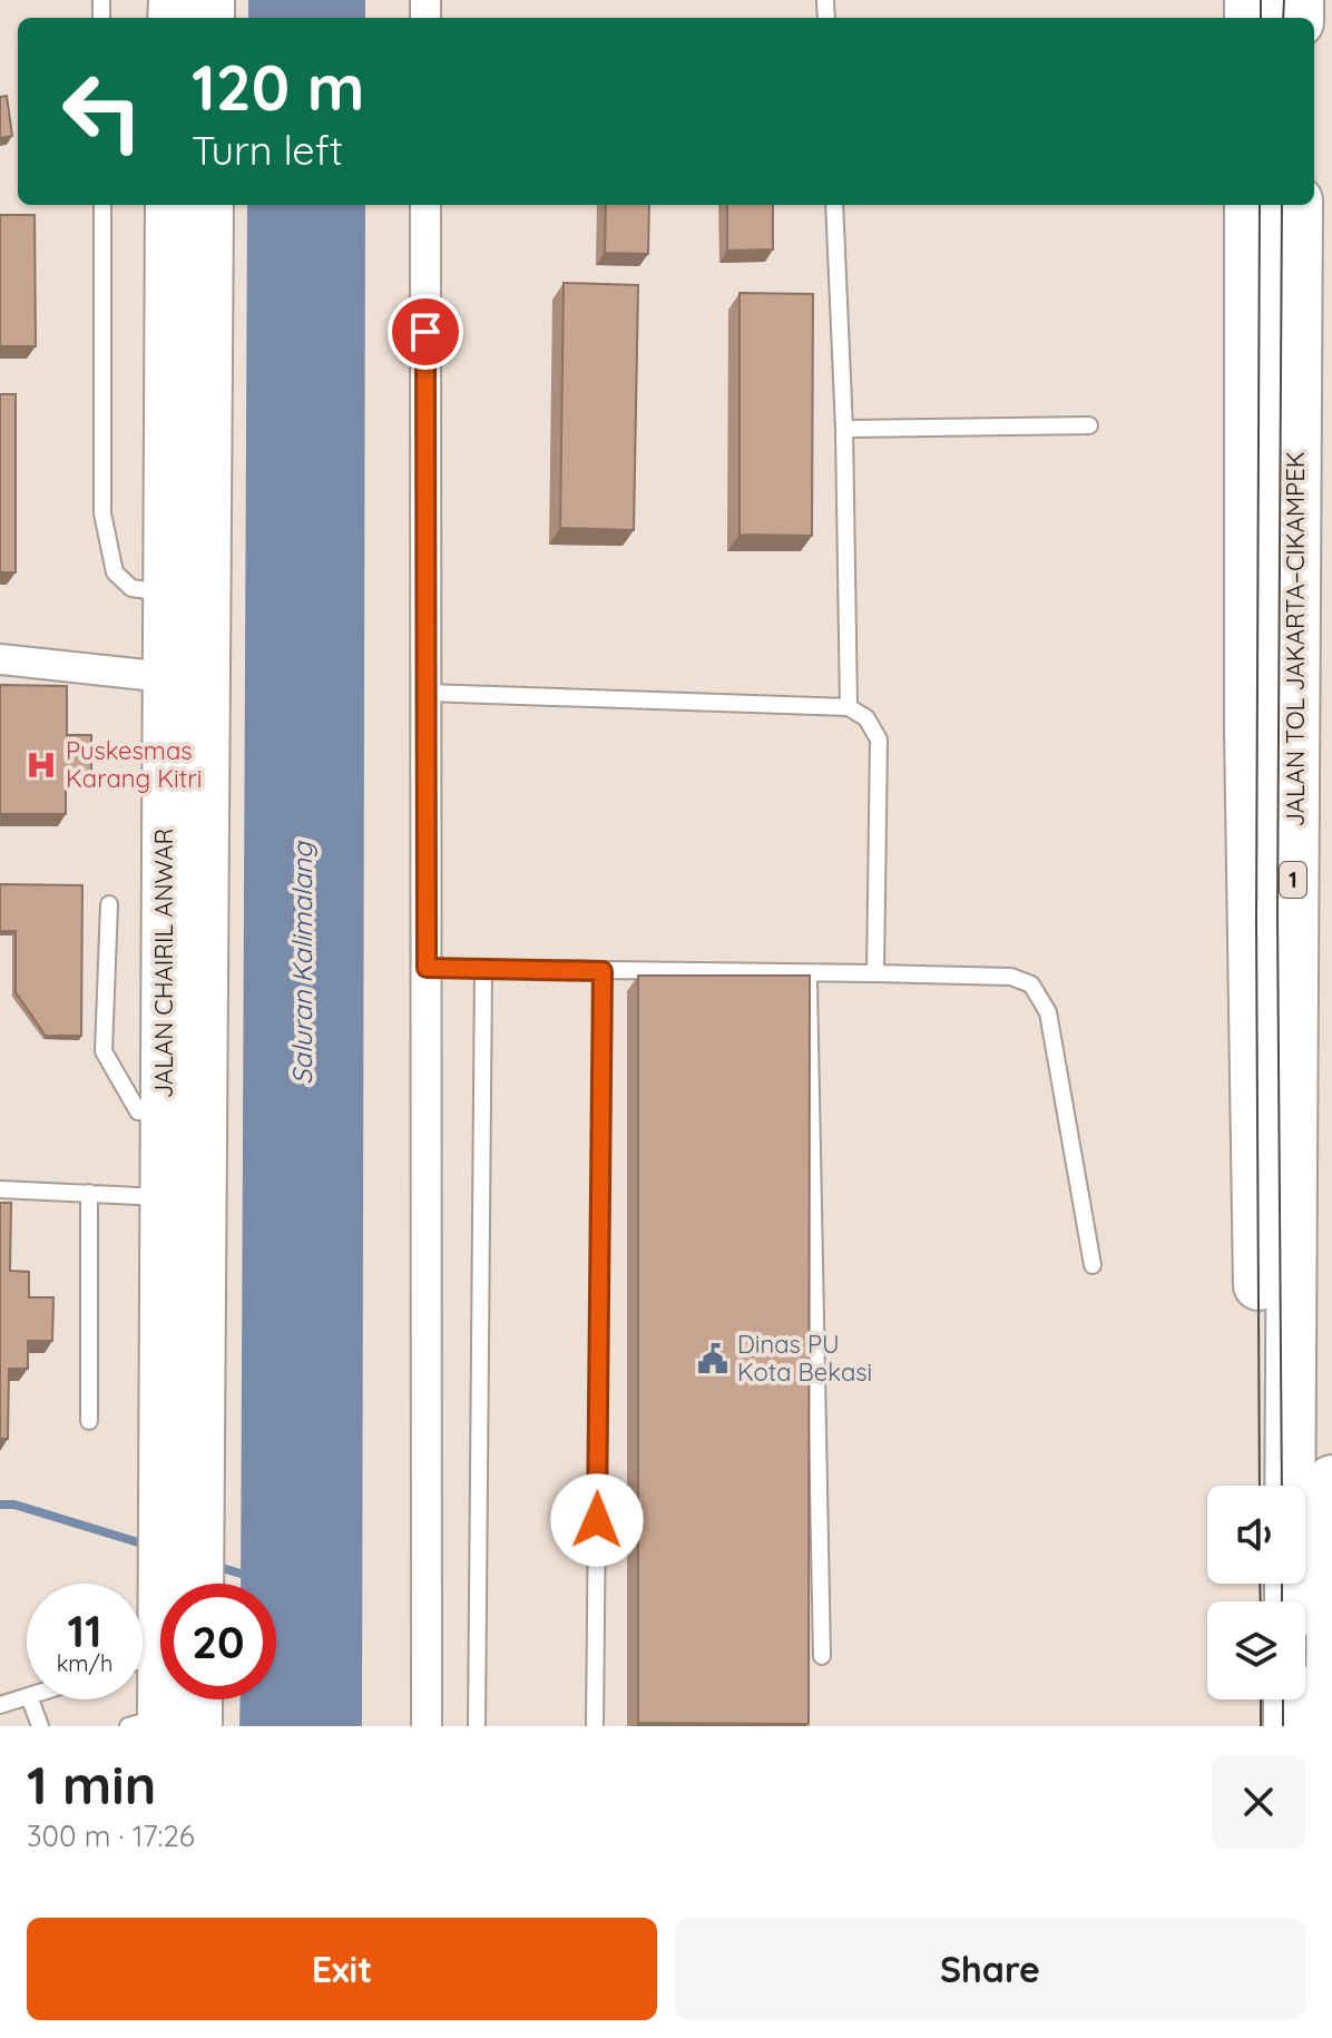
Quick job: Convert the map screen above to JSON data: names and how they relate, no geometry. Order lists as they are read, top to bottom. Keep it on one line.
{"streets":{"highway":["JALAN TOL JAKARTA–CIKAMPEK","1"],"main road":["JALAN CHAIRIL ANWAR"]},"water":["Saluran Kalimalang"],"places":{"hospital":["Puskesmas Karang Kitri"],"public building":["Dinas PU Kota Bekasi"]},"page":{"turn":["120 m","Turn left"],"speed":"11 km/h","limit":"20","heading":["1 min","300 m · 17:26"],"buttons":["Exit","Share"]}}
